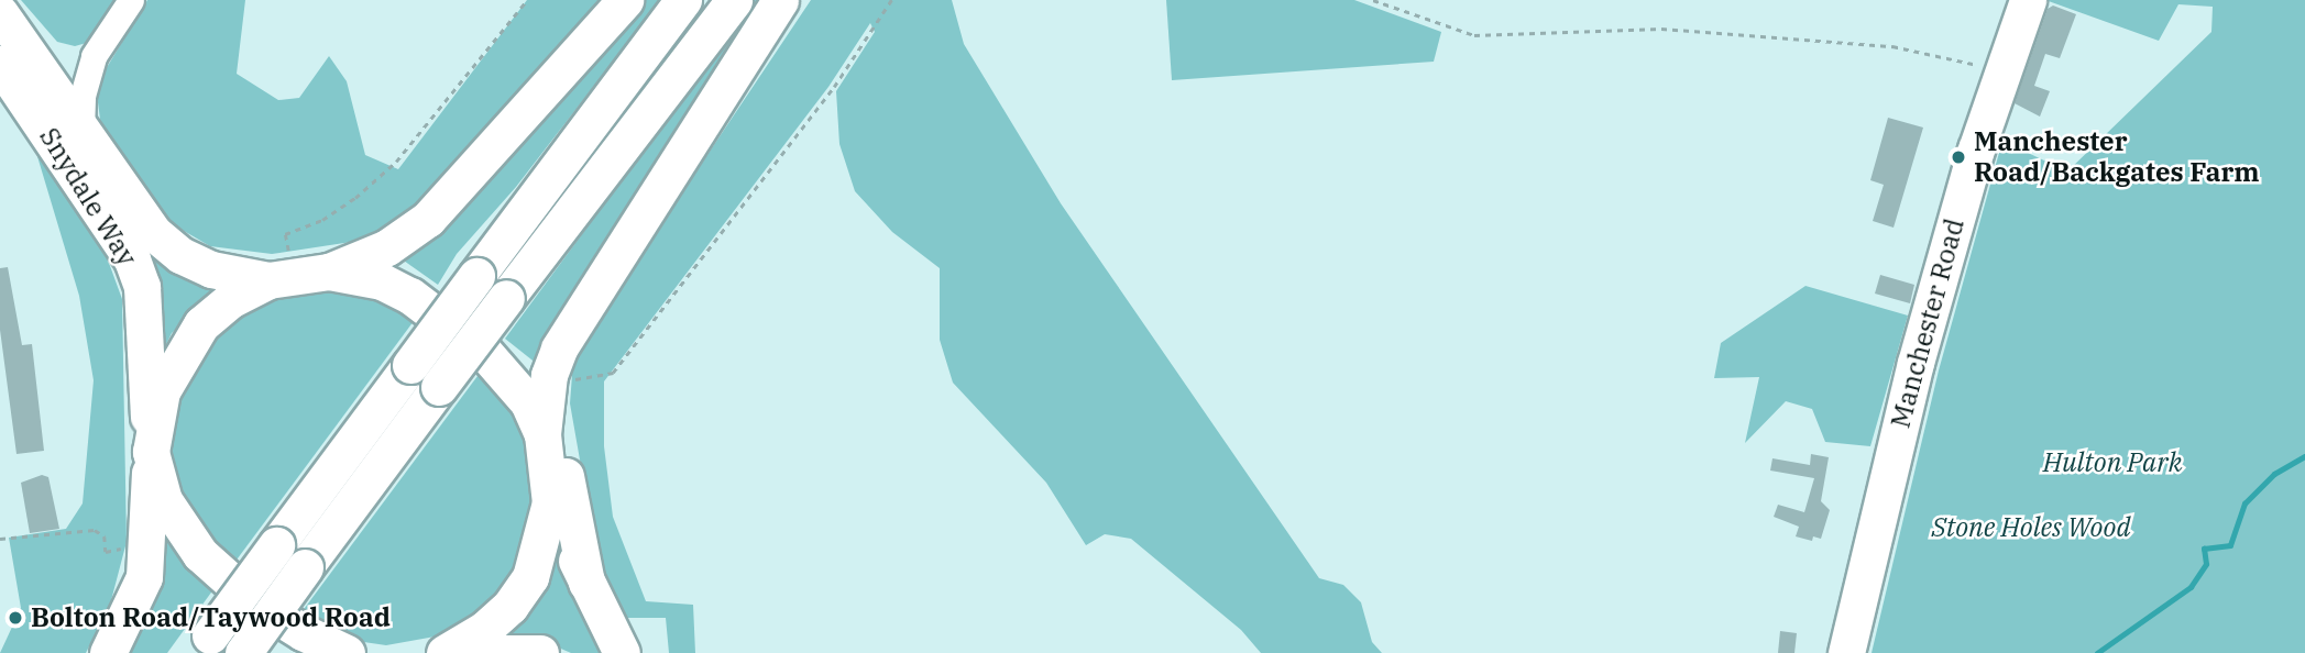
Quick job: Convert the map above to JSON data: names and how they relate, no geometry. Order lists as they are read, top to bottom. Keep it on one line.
{"streets":{"highway":["Snydale Way","Manchester Road"]},"parks":["Hulton Park","Stone Holes Wood"],"places":["Manchester Road/Backgates Farm","Bolton Road/Taywood Road"]}
